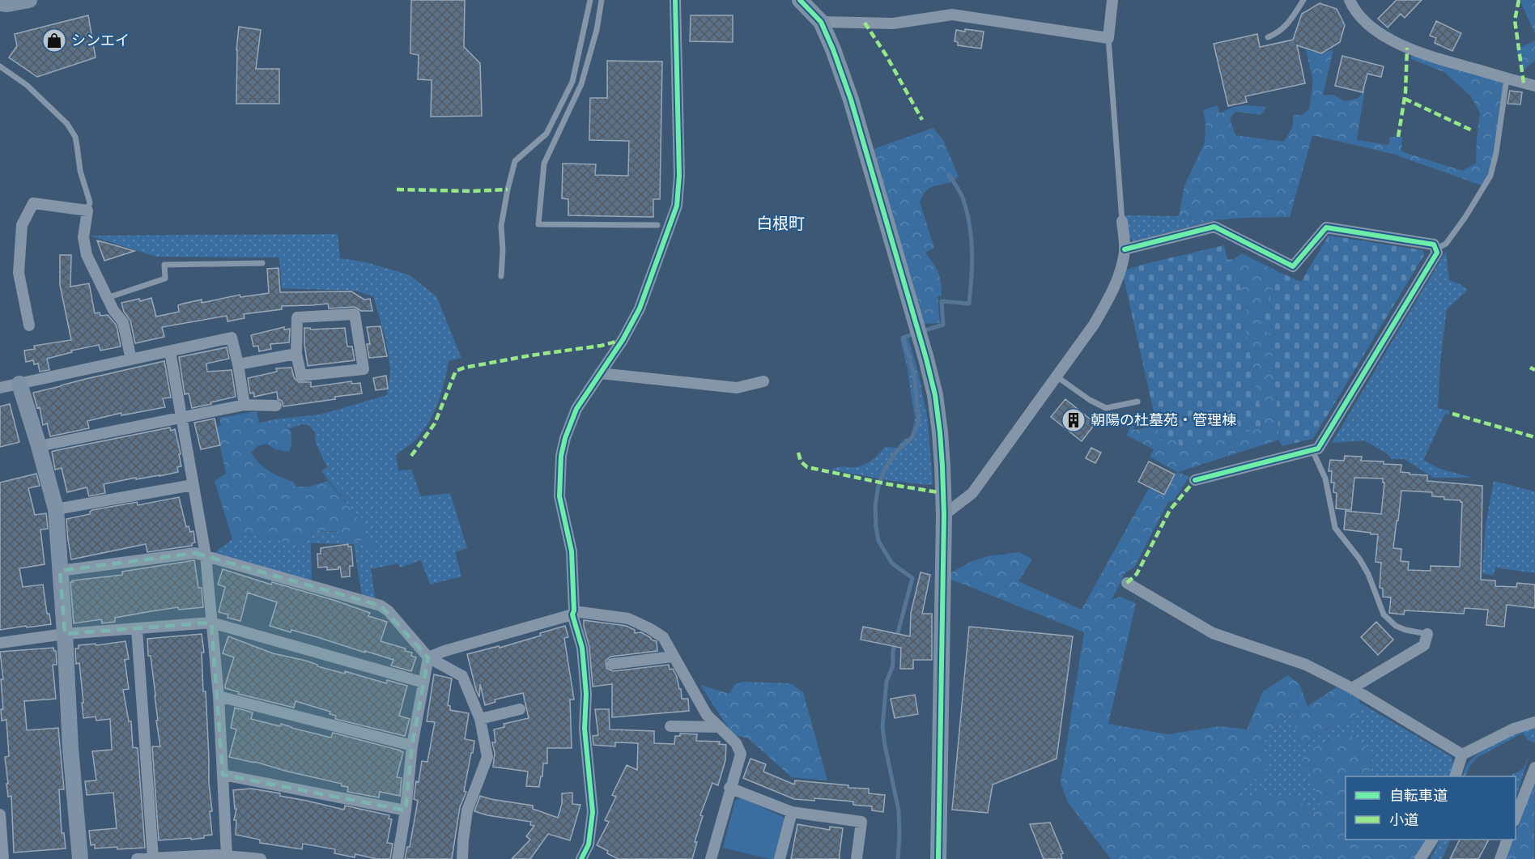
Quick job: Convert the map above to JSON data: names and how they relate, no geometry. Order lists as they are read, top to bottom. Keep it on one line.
{"districts":["白根町"],"places":{"shop":["シンエイ"],"building":["朝陽の杜墓苑・管理棟"]},"legend":["自転車道","小道"]}
